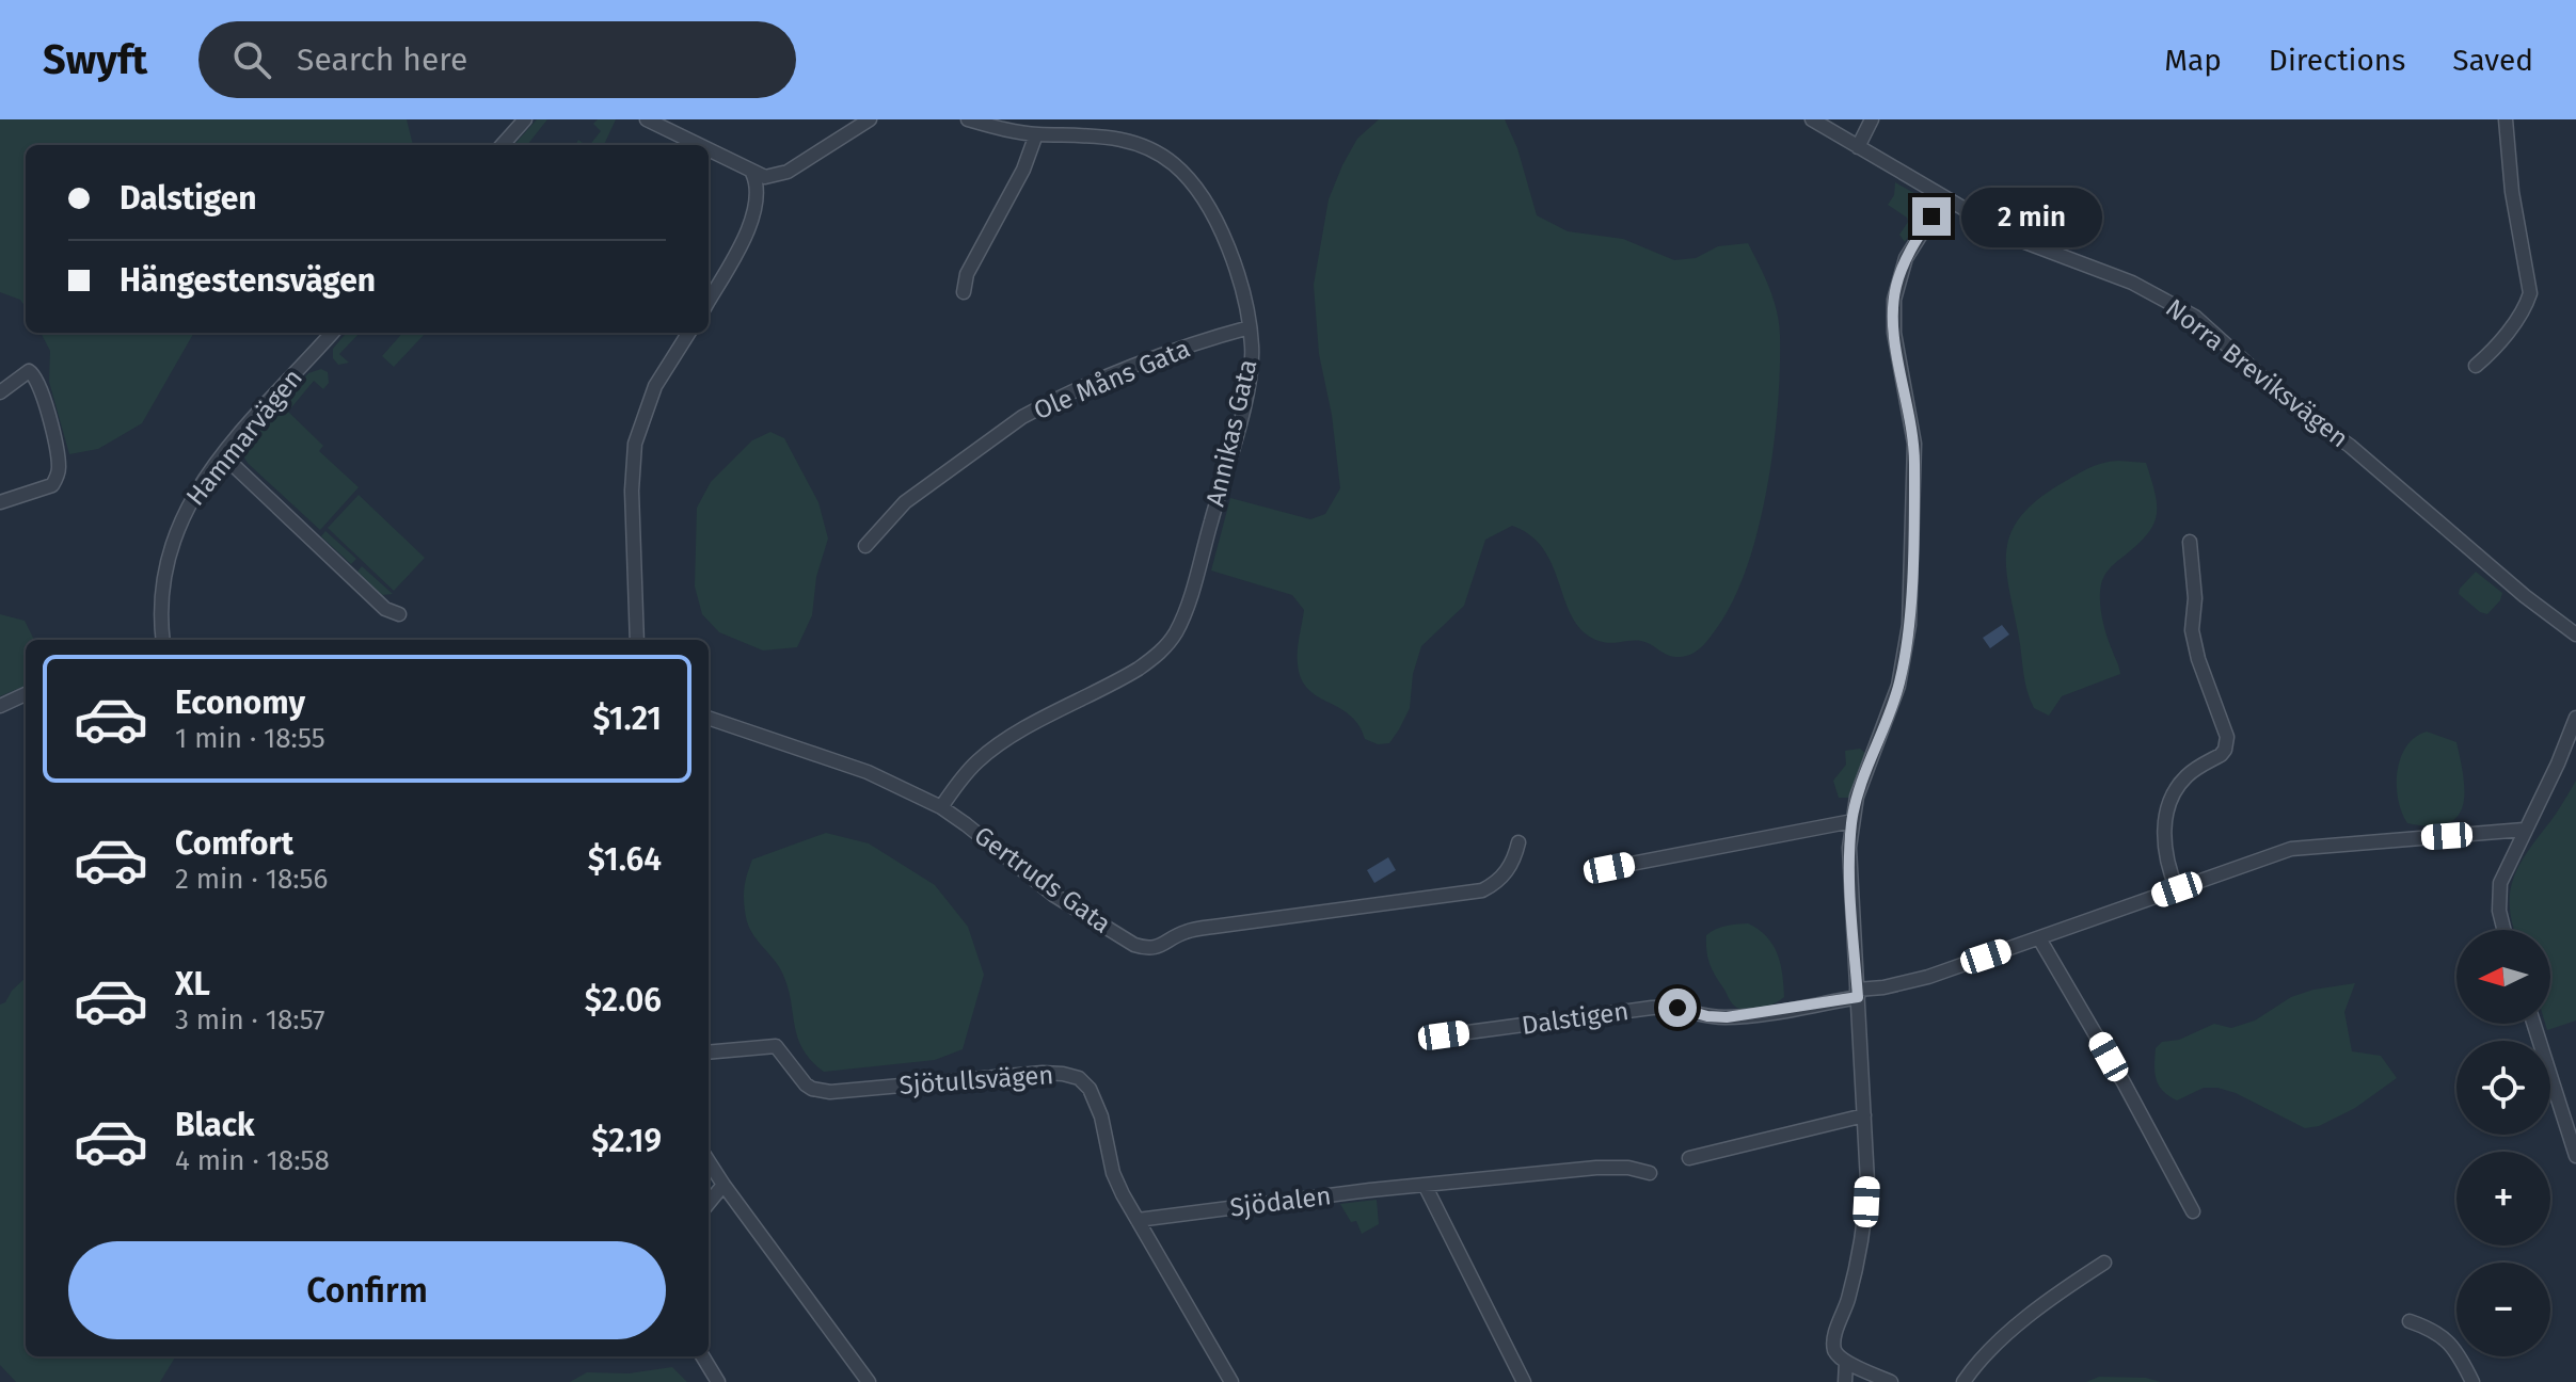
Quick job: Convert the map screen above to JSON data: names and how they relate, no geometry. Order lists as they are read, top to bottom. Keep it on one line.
{"streets":{"street":["Norra Breviksvägen","Ole Måns Gata","Annikas Gata","Hammarvägen","Gertruds Gata","Dalstigen","Sjötullsvägen","Sjödalen"]},"crossings":[["Ole Måns Gata","Annikas Gata"],["Annikas Gata","Gertruds Gata"],["Sjötullsvägen","Sjödalen"]],"north":"left","page":{"header":"Swyft","search":"Search here","nav":["Map","Directions","Saved"],"banner":["Dalstigen","Hängestensvägen"],"bubble":"2 min","list":[{"name":"Economy","note":"1 min · 18:55","value":"$1.21"},{"name":"Comfort","note":"2 min · 18:56","value":"$1.64"},{"name":"XL","note":"3 min · 18:57","value":"$2.06"},{"name":"Black","note":"4 min · 18:58","value":"$2.19"}],"map_buttons":["+","−"],"buttons":"Confirm"}}
